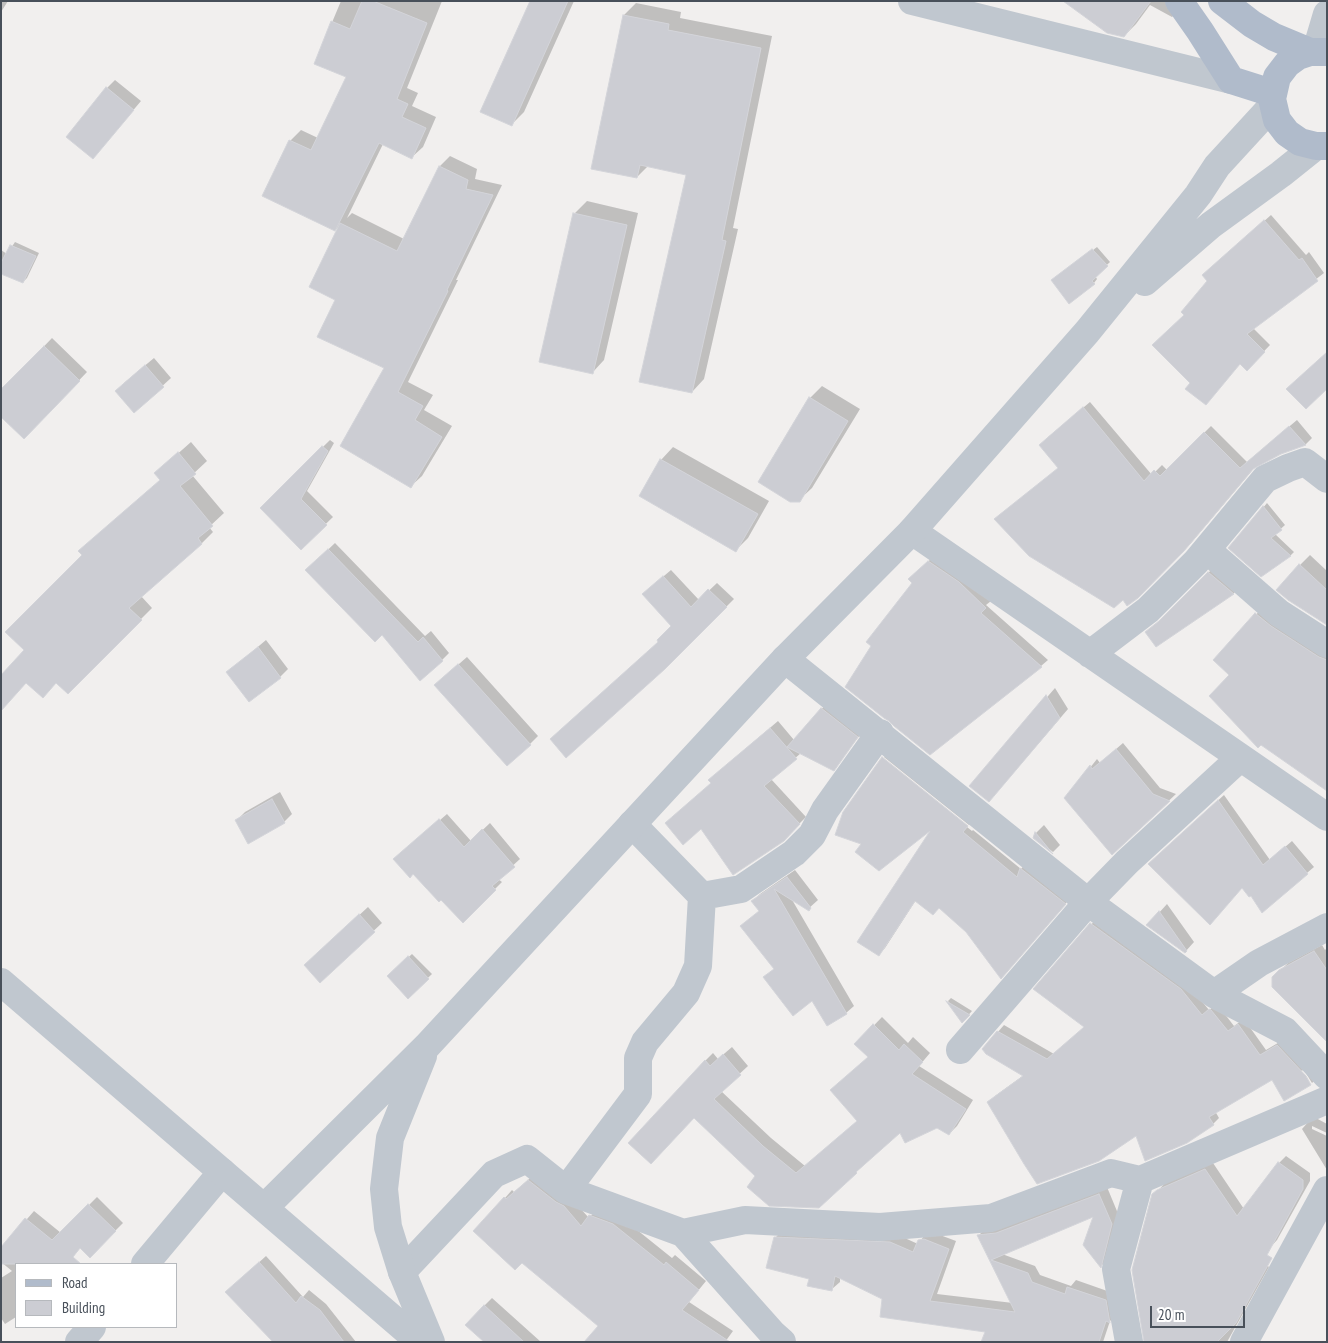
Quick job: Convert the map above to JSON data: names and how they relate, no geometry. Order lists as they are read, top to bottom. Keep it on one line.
{"legend":["Road","Building"],"scale_bar":"20 m"}
